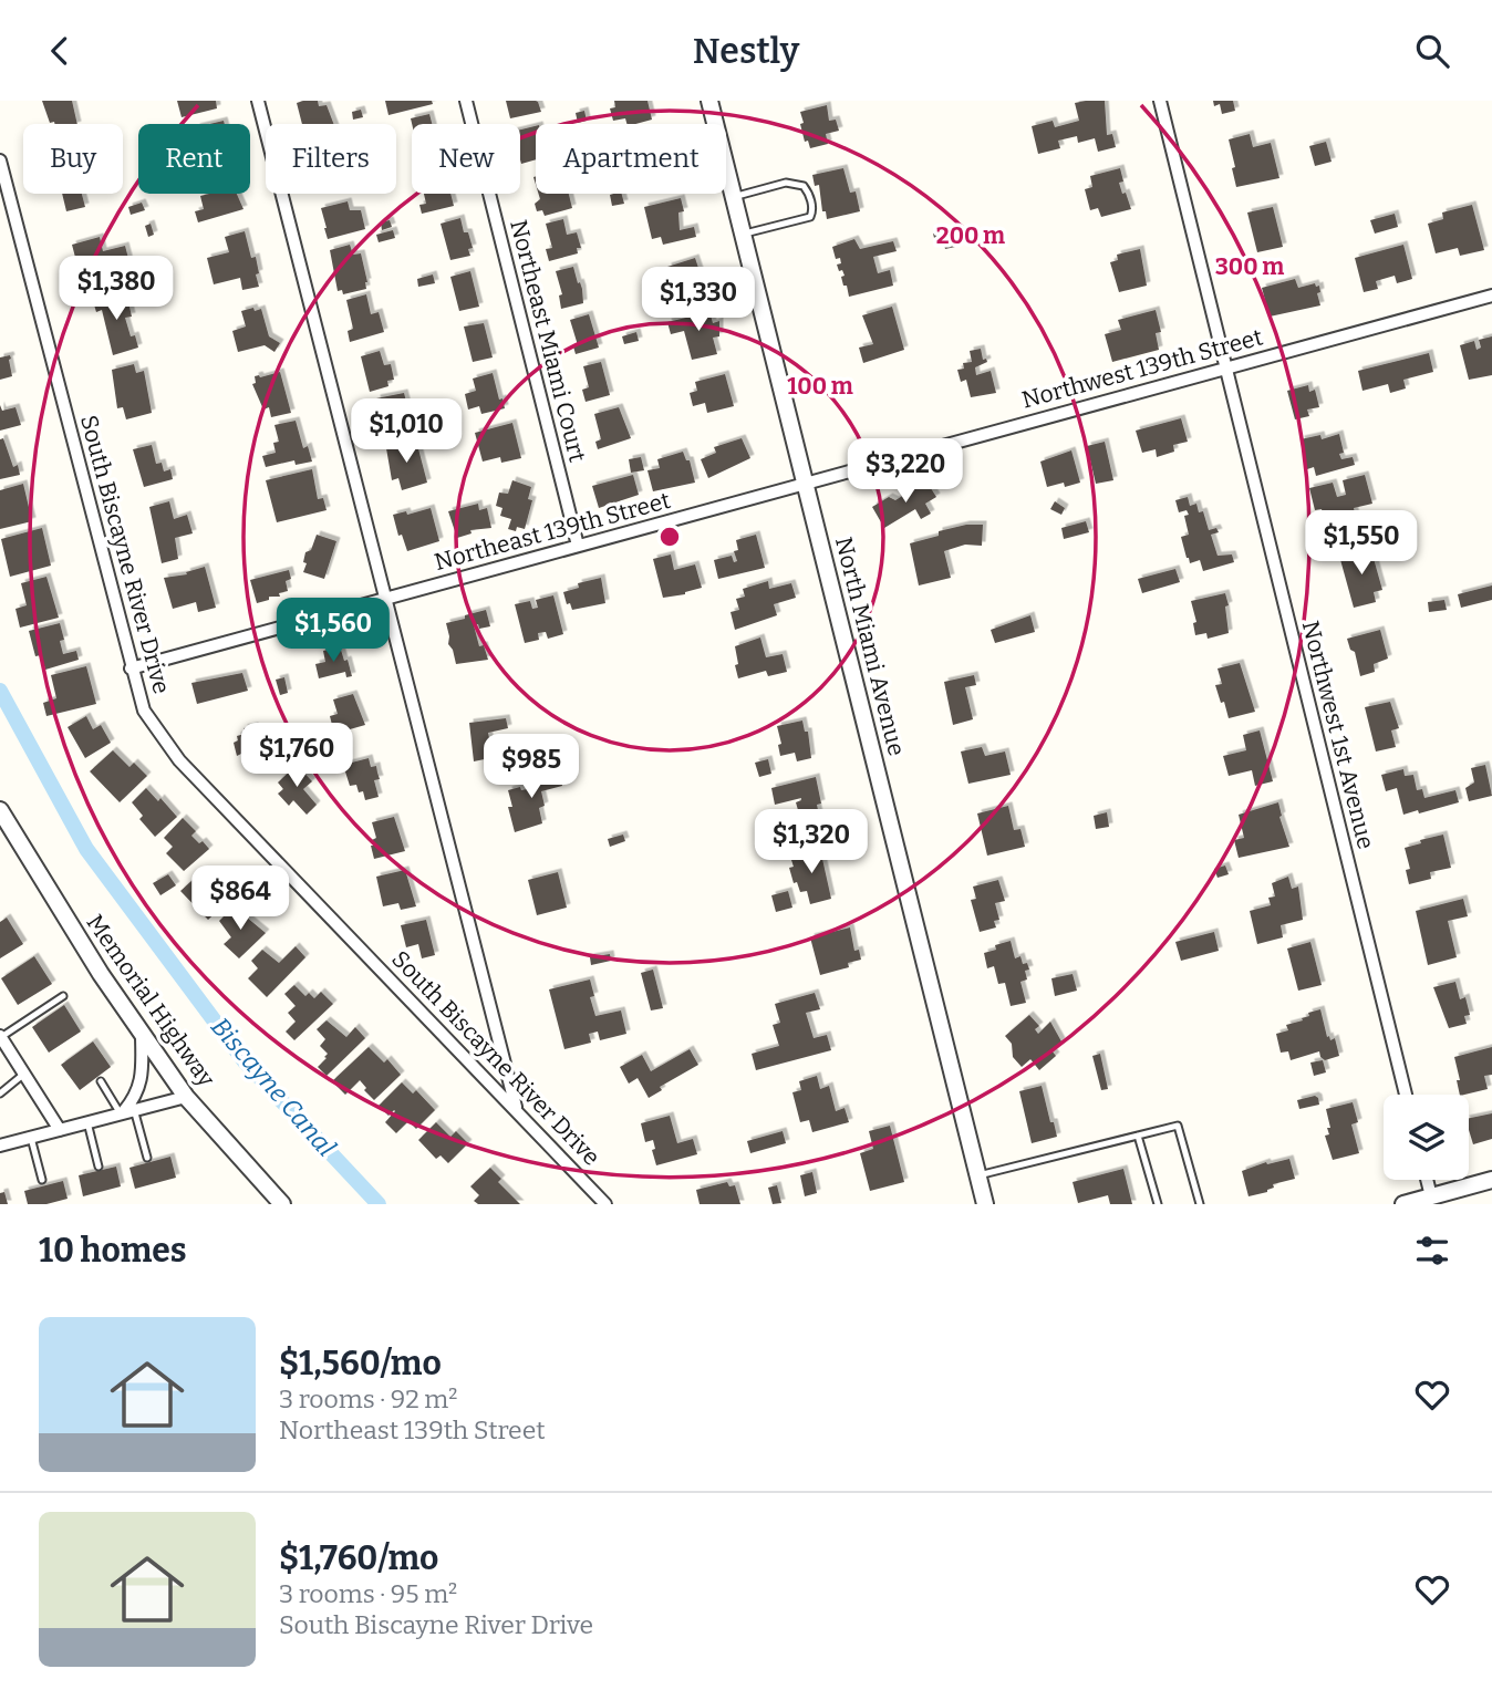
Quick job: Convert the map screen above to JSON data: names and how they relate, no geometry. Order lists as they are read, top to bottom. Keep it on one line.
{"streets":{"street":["Northeast Miami Court","Northwest 139th Street","Northeast 139th Street","South Biscayne River Drive","North Miami Avenue","Northwest 1st Avenue","Memorial Highway"]},"crossings":[["Northeast Miami Court","Northeast 139th Street"],["Northwest 139th Street","Northeast 139th Street"],["Northwest 139th Street","North Miami Avenue"],["Northwest 139th Street","Northwest 1st Avenue"],["Northeast 139th Street","South Biscayne River Drive"],["Northeast 139th Street","North Miami Avenue"]],"water":["Biscayne Canal"],"page":{"header":"Nestly","chip":["Buy","Rent","Filters","New","Apartment"],"price":["$1,380","$1,330","$1,010","$3,220","$1,550","$1,560","$1,760","$985","$1,320","$864"],"heading":"10 homes","list":[{"name":"$1,560/mo","note":"3 rooms · 92 m² · Northeast 139th Street"},{"name":"$1,760/mo","note":"3 rooms · 95 m² · South Biscayne River Drive"}]},"rings":["200 m","300 m","100 m"]}
